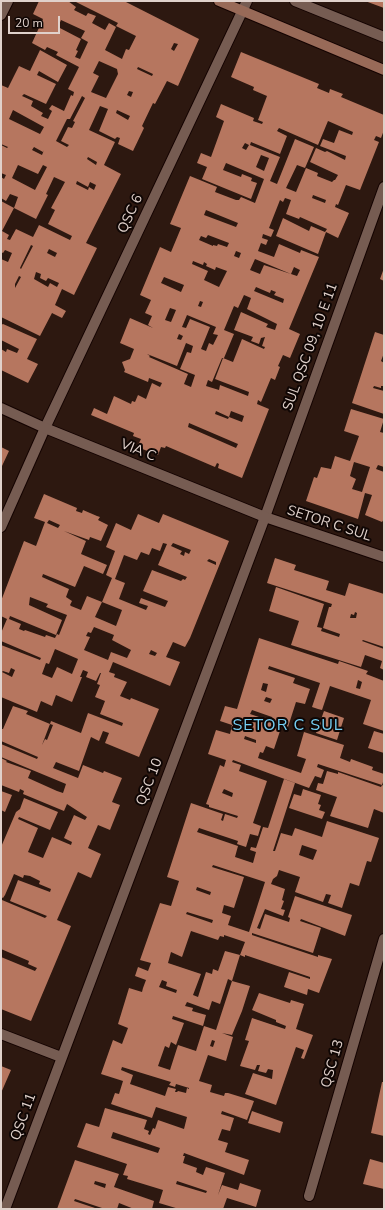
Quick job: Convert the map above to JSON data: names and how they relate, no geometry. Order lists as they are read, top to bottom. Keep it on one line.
{"streets":{"street":["QSC 6","SUL QSC 09, 10 E 11","VIA C","SETOR C SUL","QSC 10","QSC 13","QSC 11"]},"crossings":[["QSC 6","VIA C"],["SUL QSC 09, 10 E 11","VIA C"],["SUL QSC 09, 10 E 11","SETOR C SUL"],["SUL QSC 09, 10 E 11","QSC 10"],["VIA C","SETOR C SUL"],["VIA C","QSC 10"],["SETOR C SUL","QSC 10"],["QSC 10","QSC 11"]],"districts":["SETOR C SUL"],"scale_bar":"20 m"}
